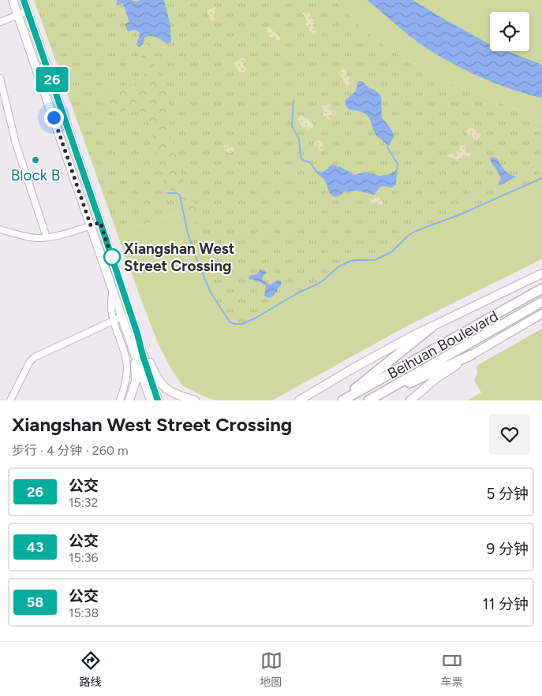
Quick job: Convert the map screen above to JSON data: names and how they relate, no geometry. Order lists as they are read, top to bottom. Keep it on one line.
{"streets":{"highway":["Beihuan Boulevard"]},"places":["Block B","Xiangshan West Street Crossing"],"lines":["bus line 26"],"page":{"on_map":"26","heading":["Xiangshan West Street Crossing","步行 · 4 分钟 · 260 m"],"list":[{"mark":"26","name":"公交","note":"15:32","value":"5 分钟"},{"mark":"43","name":"公交","note":"15:36","value":"9 分钟"},{"mark":"58","name":"公交","note":"15:38","value":"11 分钟"}],"tabs":["路线","地图","车票"]}}
